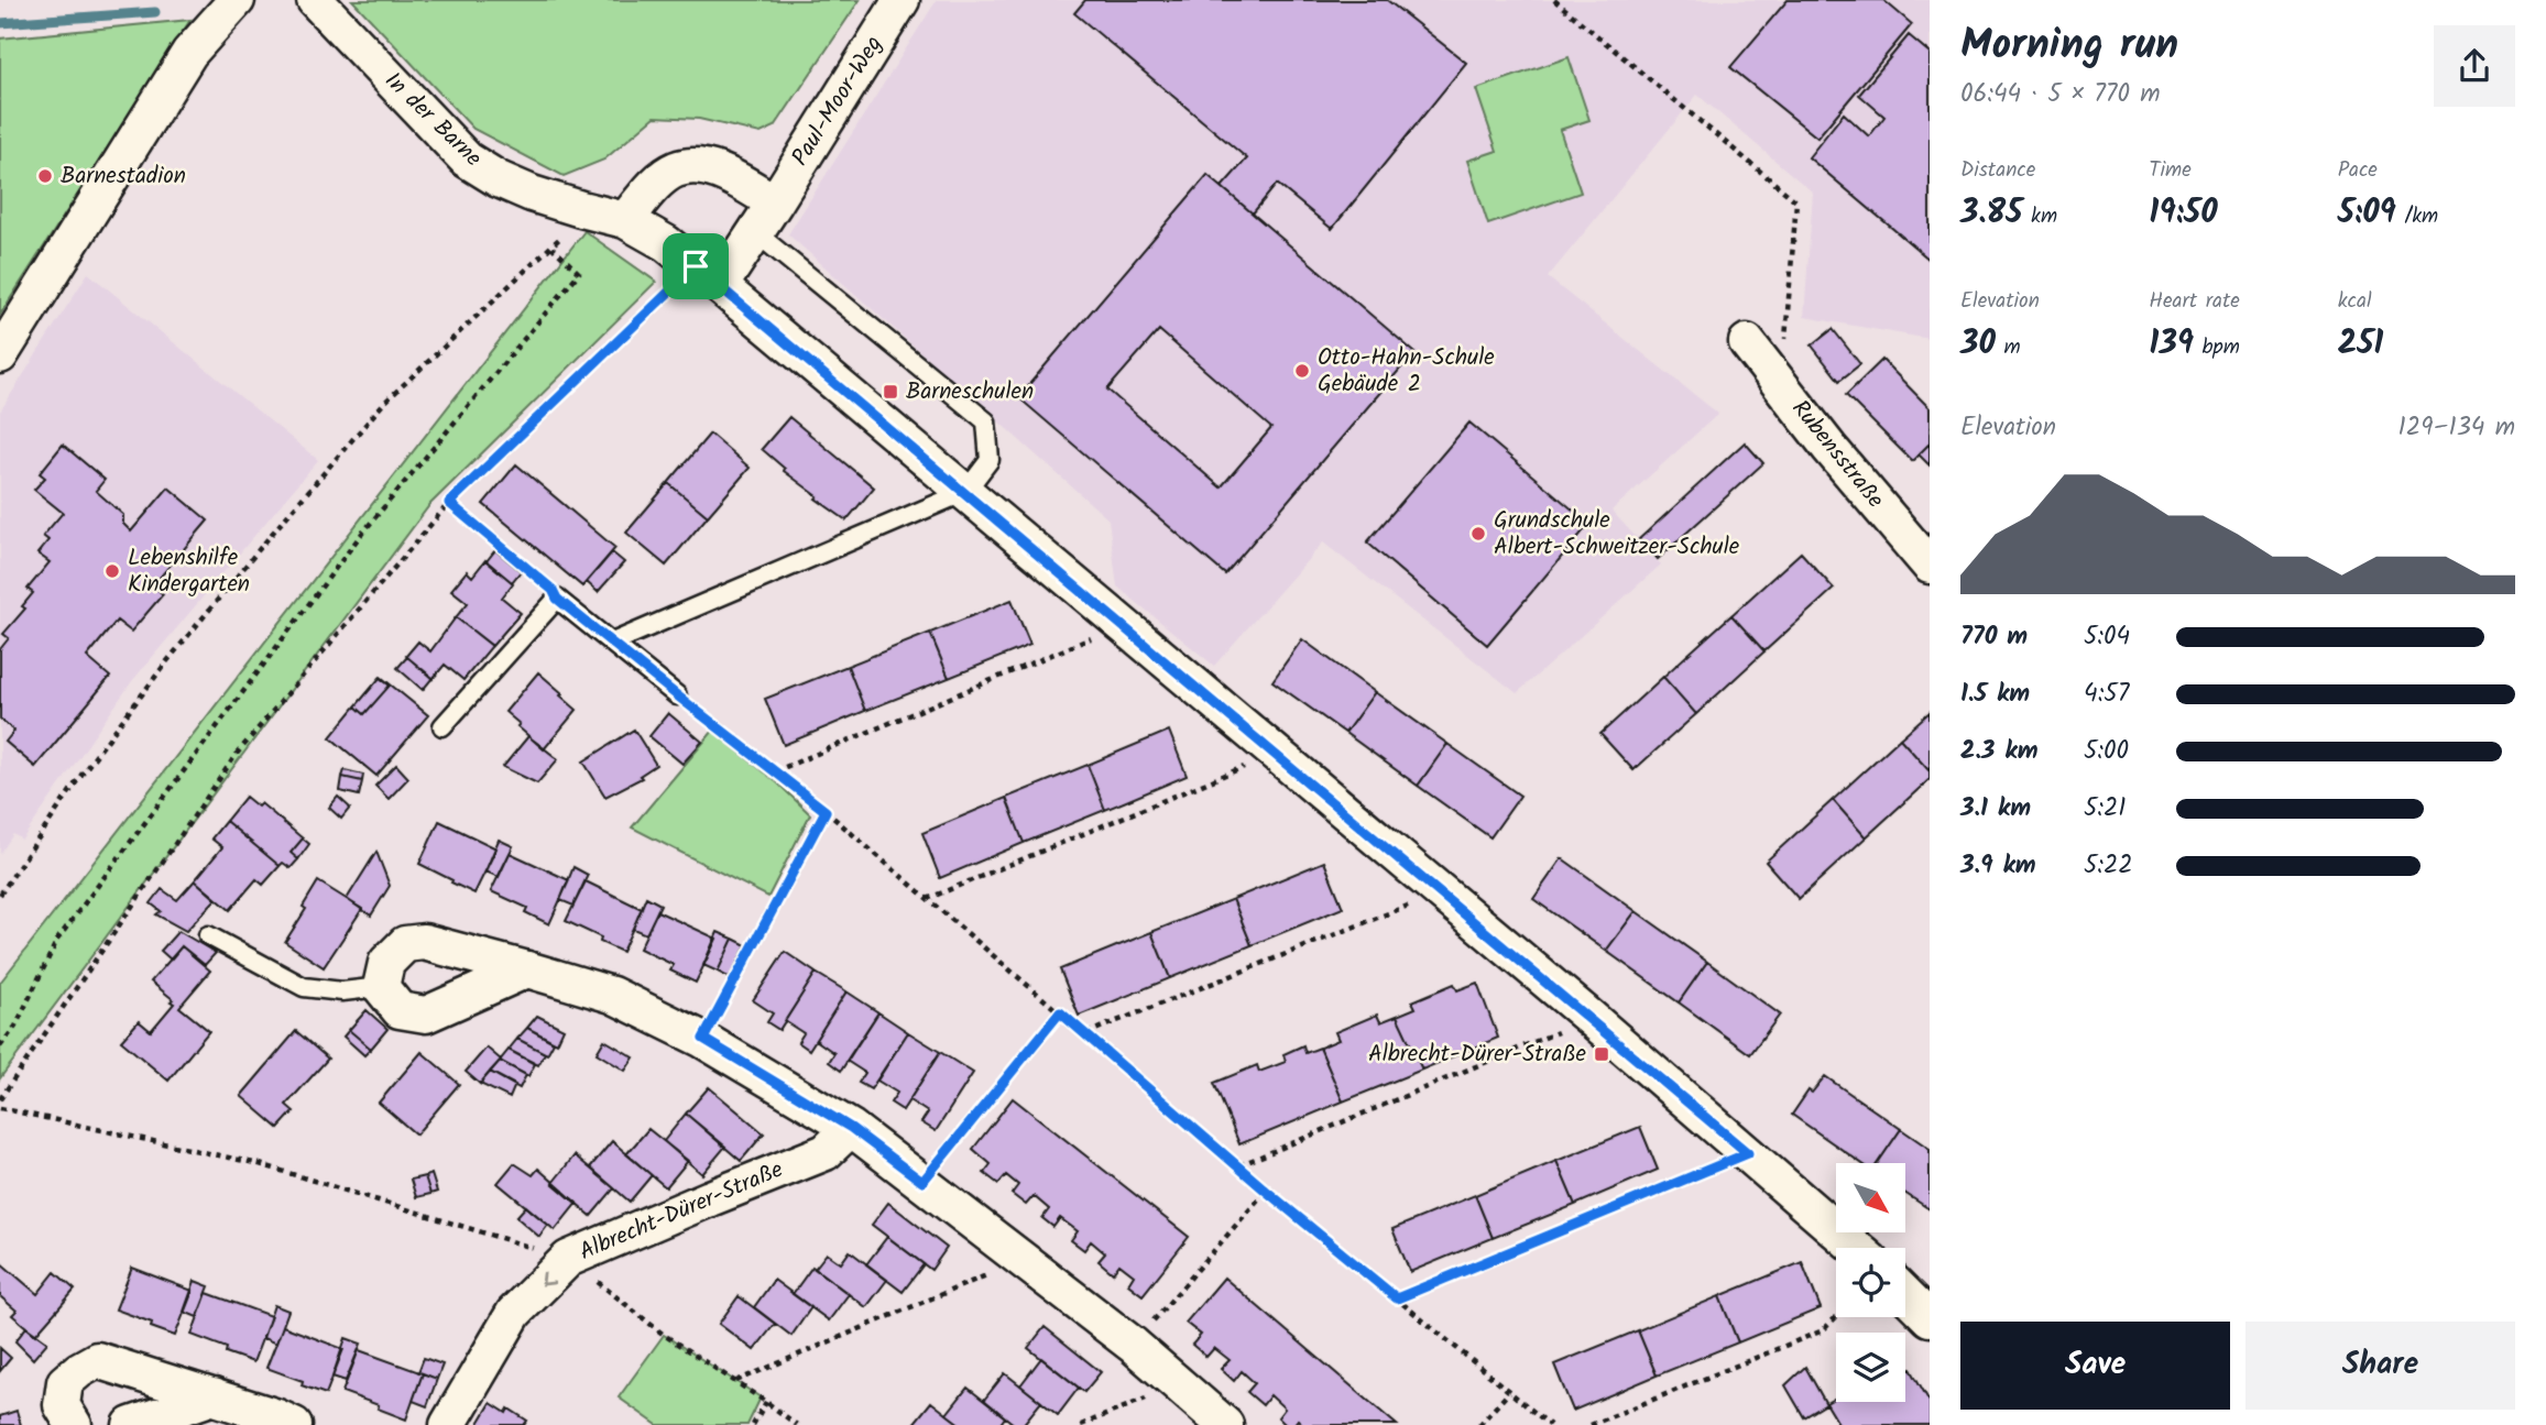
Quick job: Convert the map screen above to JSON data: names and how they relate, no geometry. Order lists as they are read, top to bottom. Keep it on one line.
{"streets":{"street":["Paul-Moor-Weg","In der Barne","Rubensstraße","Albrecht-Dürer-Straße"]},"crossings":[["Paul-Moor-Weg","In der Barne"]],"one_way":["Albrecht-Dürer-Straße"],"places":{"other":["Barnestadion","Otto-Hahn-Schule Gebäude 2","Grundschule Albert-Schweitzer-Schule","Lebenshilfe Kindergarten"],"transit":["Barneschulen","Albrecht-Dürer-Straße"]},"north":"bottom right","page":{"heading":["Morning run","06:44 · 5 × 770 m"],"stats":[["Distance","3.85 km"],["Time","19:50"],["Pace","5:09 /km"],["Elevation","30 m"],["Heart rate","139 bpm"],["kcal","251"]],"chart":["Elevation","129–134 m"],"list":[{"name":"770 m","note":"5:04"},{"name":"1.5 km","note":"4:57"},{"name":"2.3 km","note":"5:00"},{"name":"3.1 km","note":"5:21"},{"name":"3.9 km","note":"5:22"}],"buttons":["Save","Share"]}}
